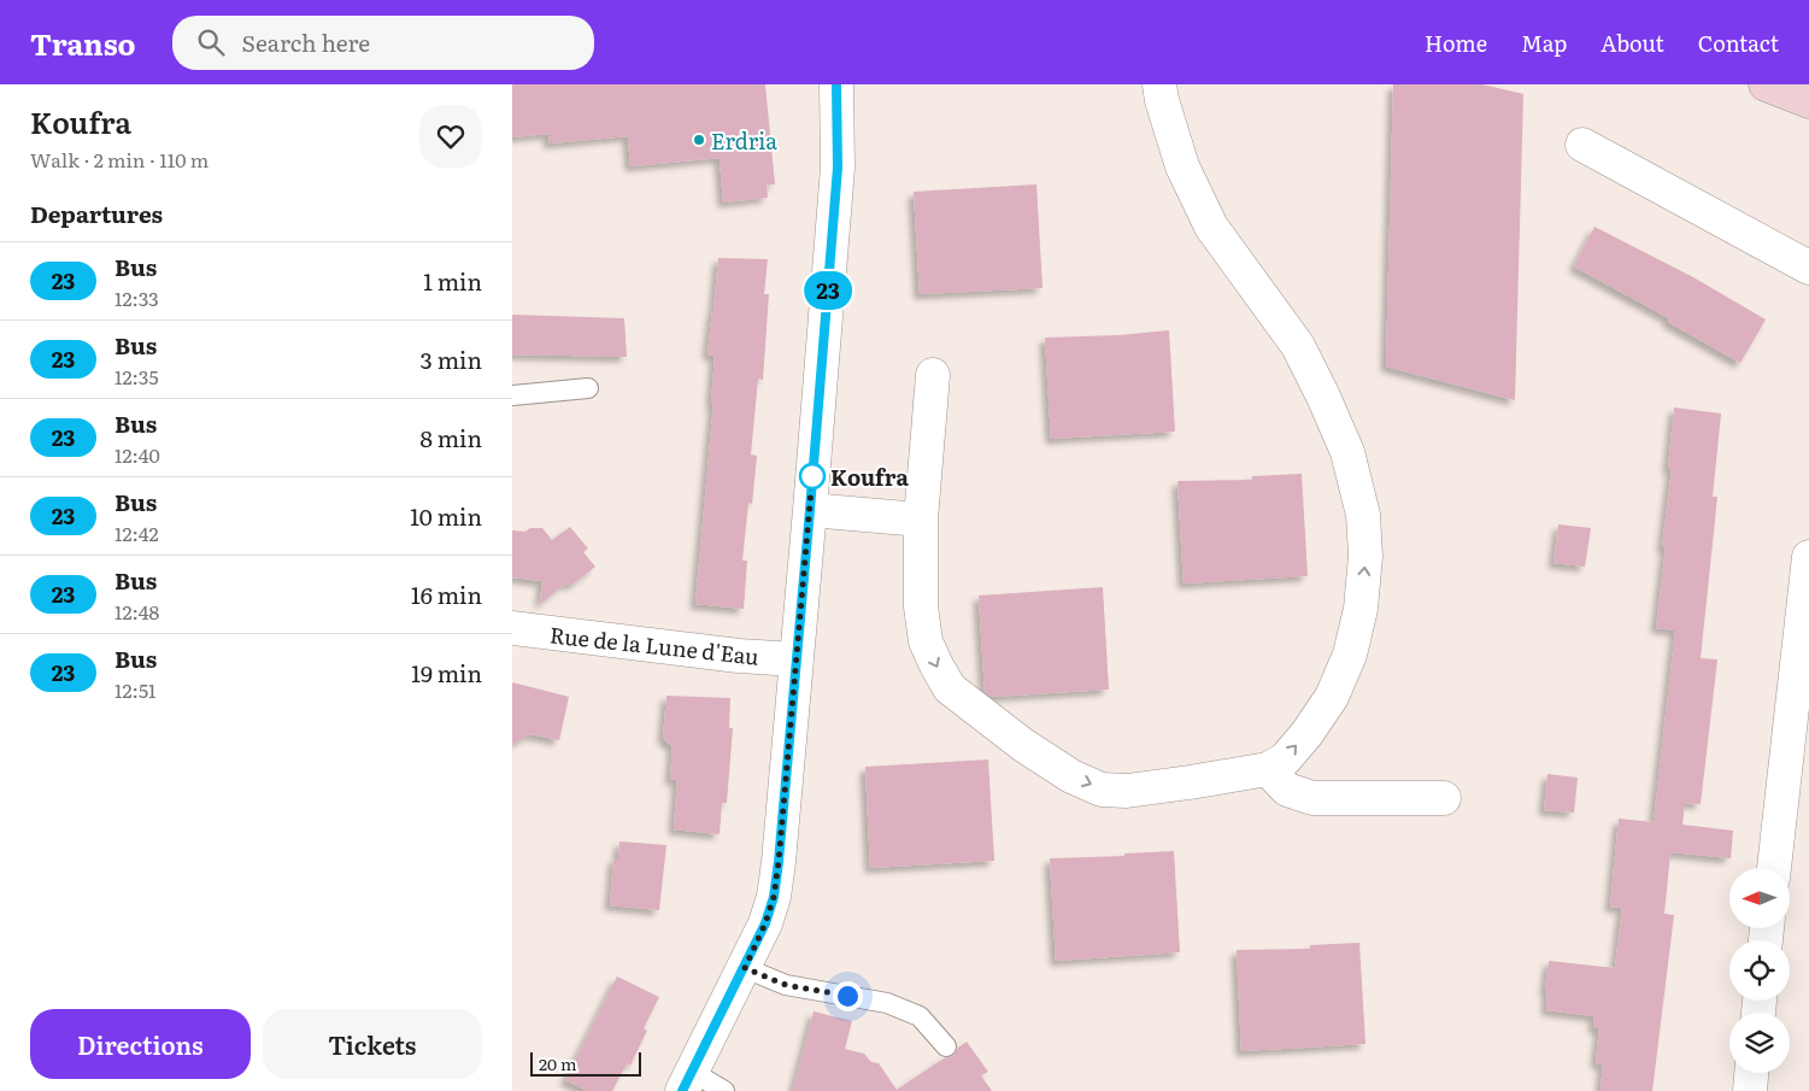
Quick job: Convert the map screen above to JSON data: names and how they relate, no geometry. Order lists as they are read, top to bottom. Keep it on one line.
{"streets":{"street":["Rue de la Lune d'Eau"]},"places":["Erdria","Koufra"],"lines":["bus line 23"],"scale_bar":"20 m","north":"left","page":{"header":"Transo","search":"Search here","nav":["Home","Map","About","Contact"],"heading":[["Koufra","Walk · 2 min · 110 m"],"Departures"],"on_map":"23","list":[{"mark":"23","name":"Bus","note":"12:33","value":"1 min"},{"mark":"23","name":"Bus","note":"12:35","value":"3 min"},{"mark":"23","name":"Bus","note":"12:40","value":"8 min"},{"mark":"23","name":"Bus","note":"12:42","value":"10 min"},{"mark":"23","name":"Bus","note":"12:48","value":"16 min"},{"mark":"23","name":"Bus","note":"12:51","value":"19 min"}],"buttons":["Directions","Tickets"],"scale":"20 m"}}
